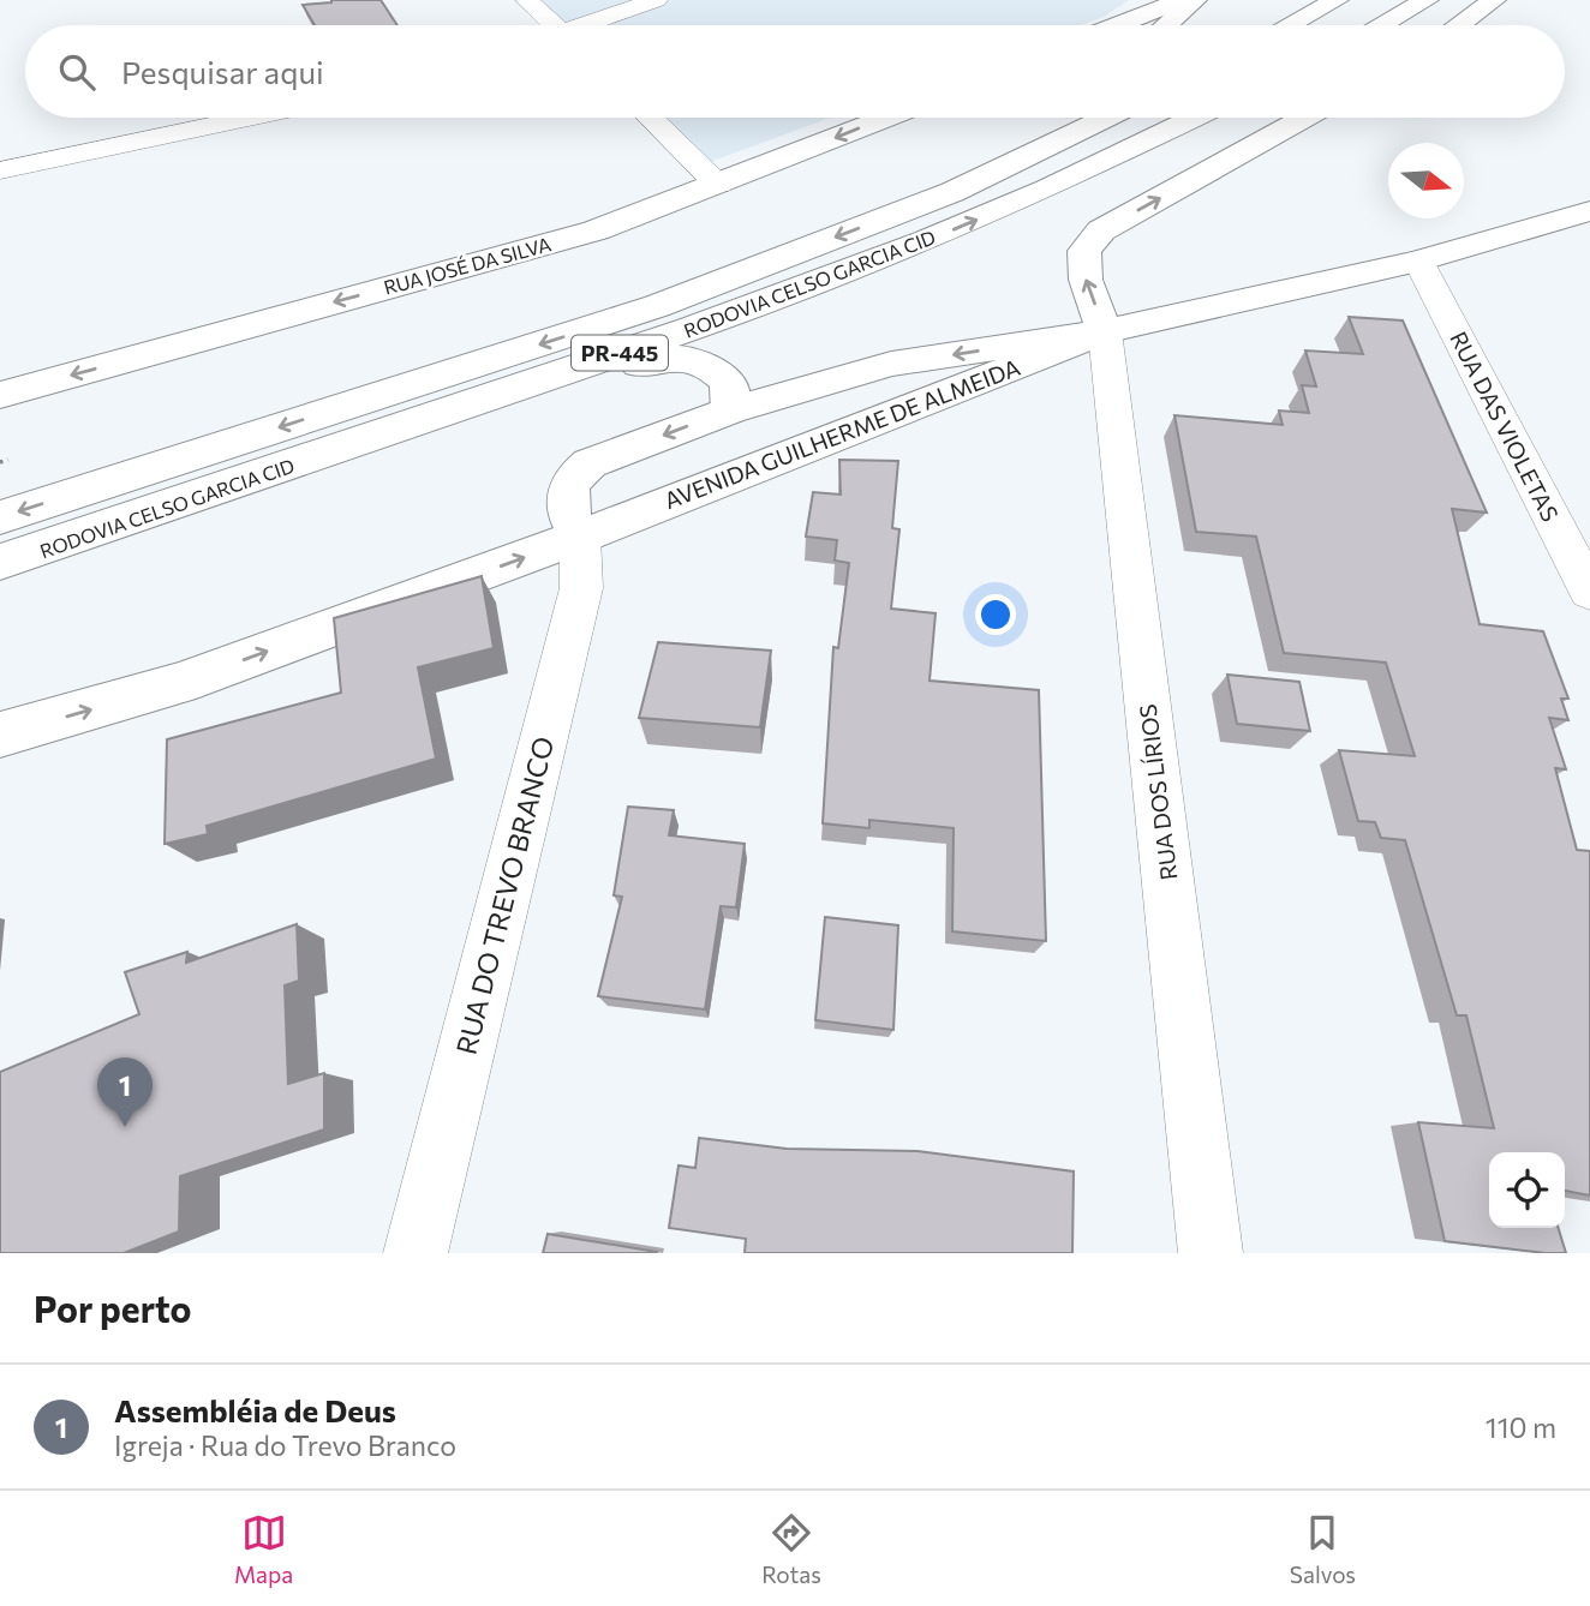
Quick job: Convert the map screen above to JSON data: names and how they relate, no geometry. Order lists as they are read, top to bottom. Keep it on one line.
{"streets":{"main road":["RUA JOSÉ DA SILVA","RODOVIA CELSO GARCIA CID","PR-445","AVENIDA GUILHERME DE ALMEIDA"],"street":["RUA DAS VIOLETAS","RUA DOS LÍRIOS","RUA DO TREVO BRANCO"]},"crossings":[["RUA DAS VIOLETAS","AVENIDA GUILHERME DE ALMEIDA"],["AVENIDA GUILHERME DE ALMEIDA","RUA DOS LÍRIOS"],["AVENIDA GUILHERME DE ALMEIDA","RUA DO TREVO BRANCO"]],"north":"right","page":{"search":"Pesquisar aqui","pins":"1","heading":"Por perto","list":[{"mark":"1","name":"Assembléia de Deus","note":"Igreja · Rua do Trevo Branco","value":"110 m"}],"nav":["Mapa","Rotas","Salvos"]}}
